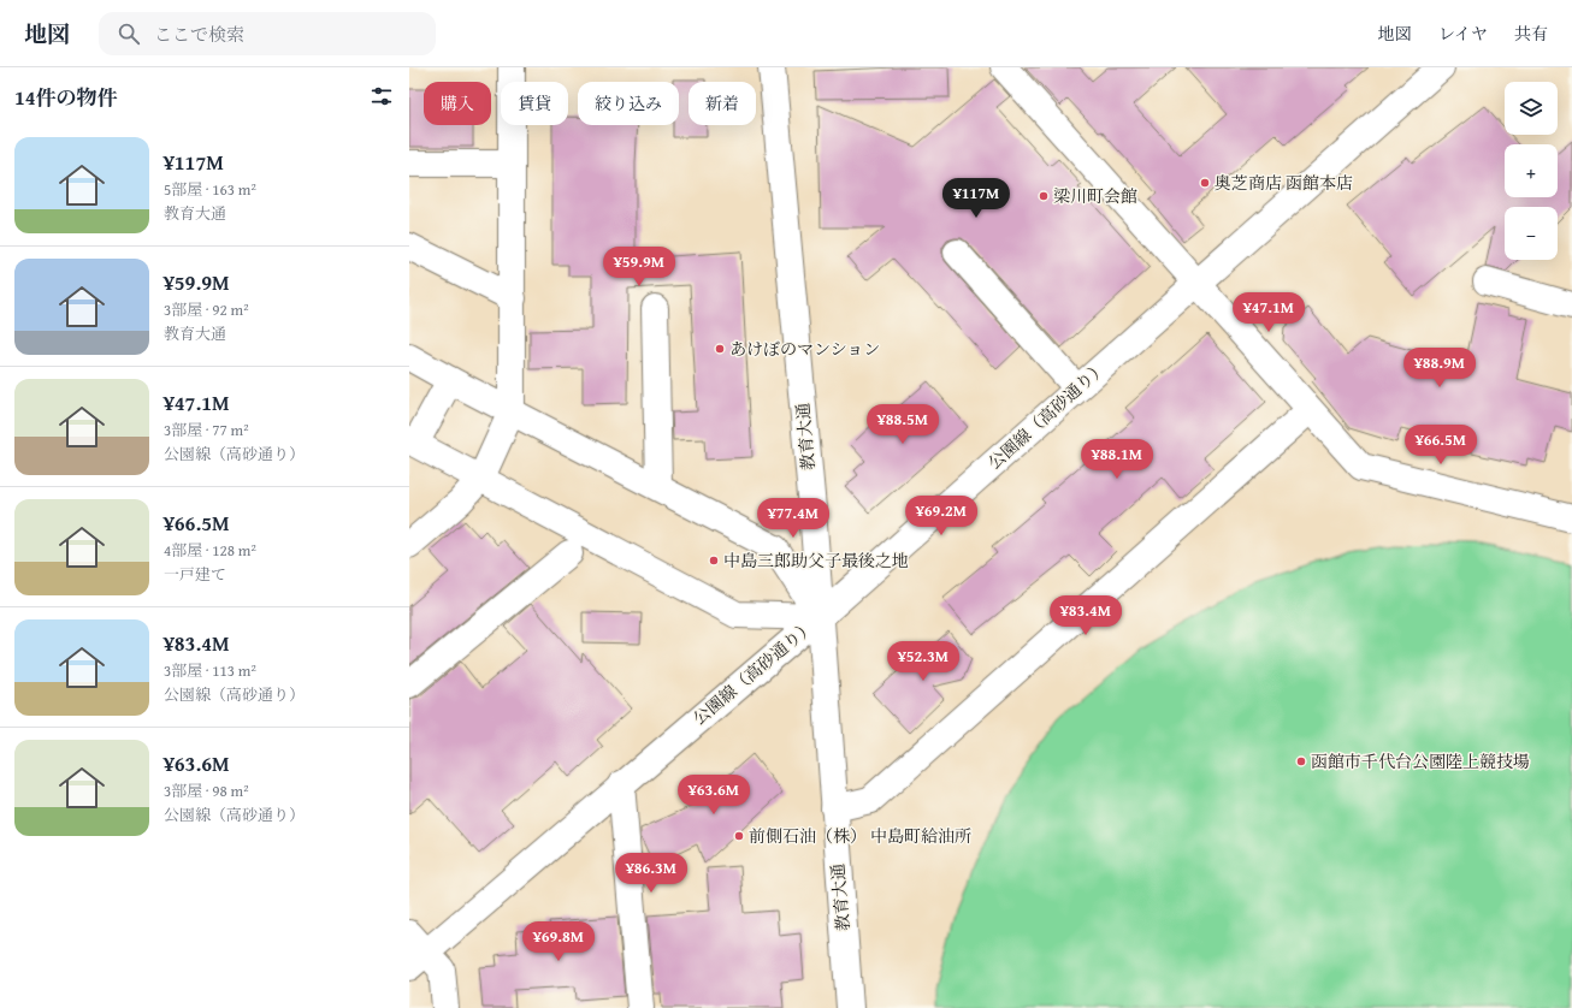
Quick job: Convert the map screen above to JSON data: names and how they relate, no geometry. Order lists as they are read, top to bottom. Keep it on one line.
{"streets":{"street":["公園線（高砂通り）","教育大通"]},"crossings":[["公園線（高砂通り）","教育大通"]],"places":["奥芝商店 函館本店","梁川町会館","あけぼのマンション","中島三郎助父子最後之地","函館市千代台公園陸上競技場","前側石油（株） 中島町給油所"],"page":{"header":"地図","search":"ここで検索","nav":["地図","レイヤ","共有"],"heading":"14件の物件","map_buttons":["+","−"],"chip":["購入","賃貸","絞り込み","新着"],"list":[{"name":"¥117M","note":"5部屋 · 163 m² · 教育大通"},{"name":"¥59.9M","note":"3部屋 · 92 m² · 教育大通"},{"name":"¥47.1M","note":"3部屋 · 77 m² · 公園線（高砂通り）"},{"name":"¥66.5M","note":"4部屋 · 128 m² · 一戸建て"},{"name":"¥83.4M","note":"3部屋 · 113 m² · 公園線（高砂通り）"},{"name":"¥63.6M","note":"3部屋 · 98 m² · 公園線（高砂通り）"}],"price":["¥117M","¥59.9M","¥47.1M","¥88.9M","¥88.5M","¥66.5M","¥88.1M","¥69.2M","¥77.4M","¥83.4M","¥52.3M","¥63.6M","¥86.3M","¥69.8M"]}}
